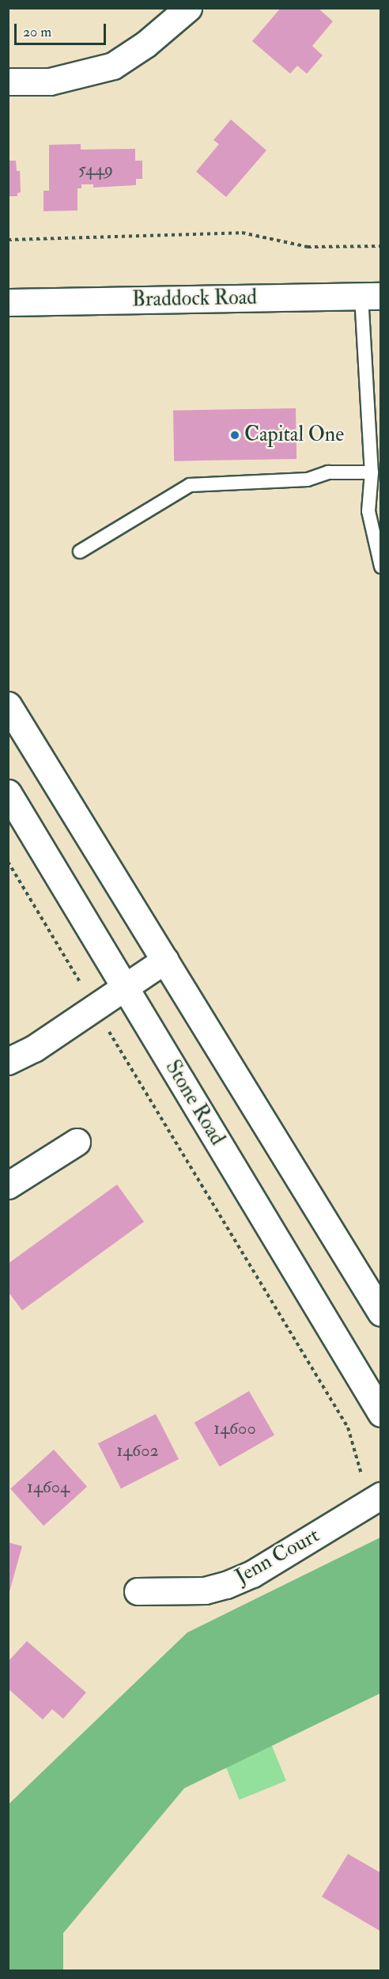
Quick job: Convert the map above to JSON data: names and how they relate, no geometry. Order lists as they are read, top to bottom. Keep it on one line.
{"streets":{"main road":["Braddock Road","Stone Road","Jenn Court"]},"places":["Capital One"],"house_numbers":["5449","14600","14602","14604"],"scale_bar":"20 m"}
